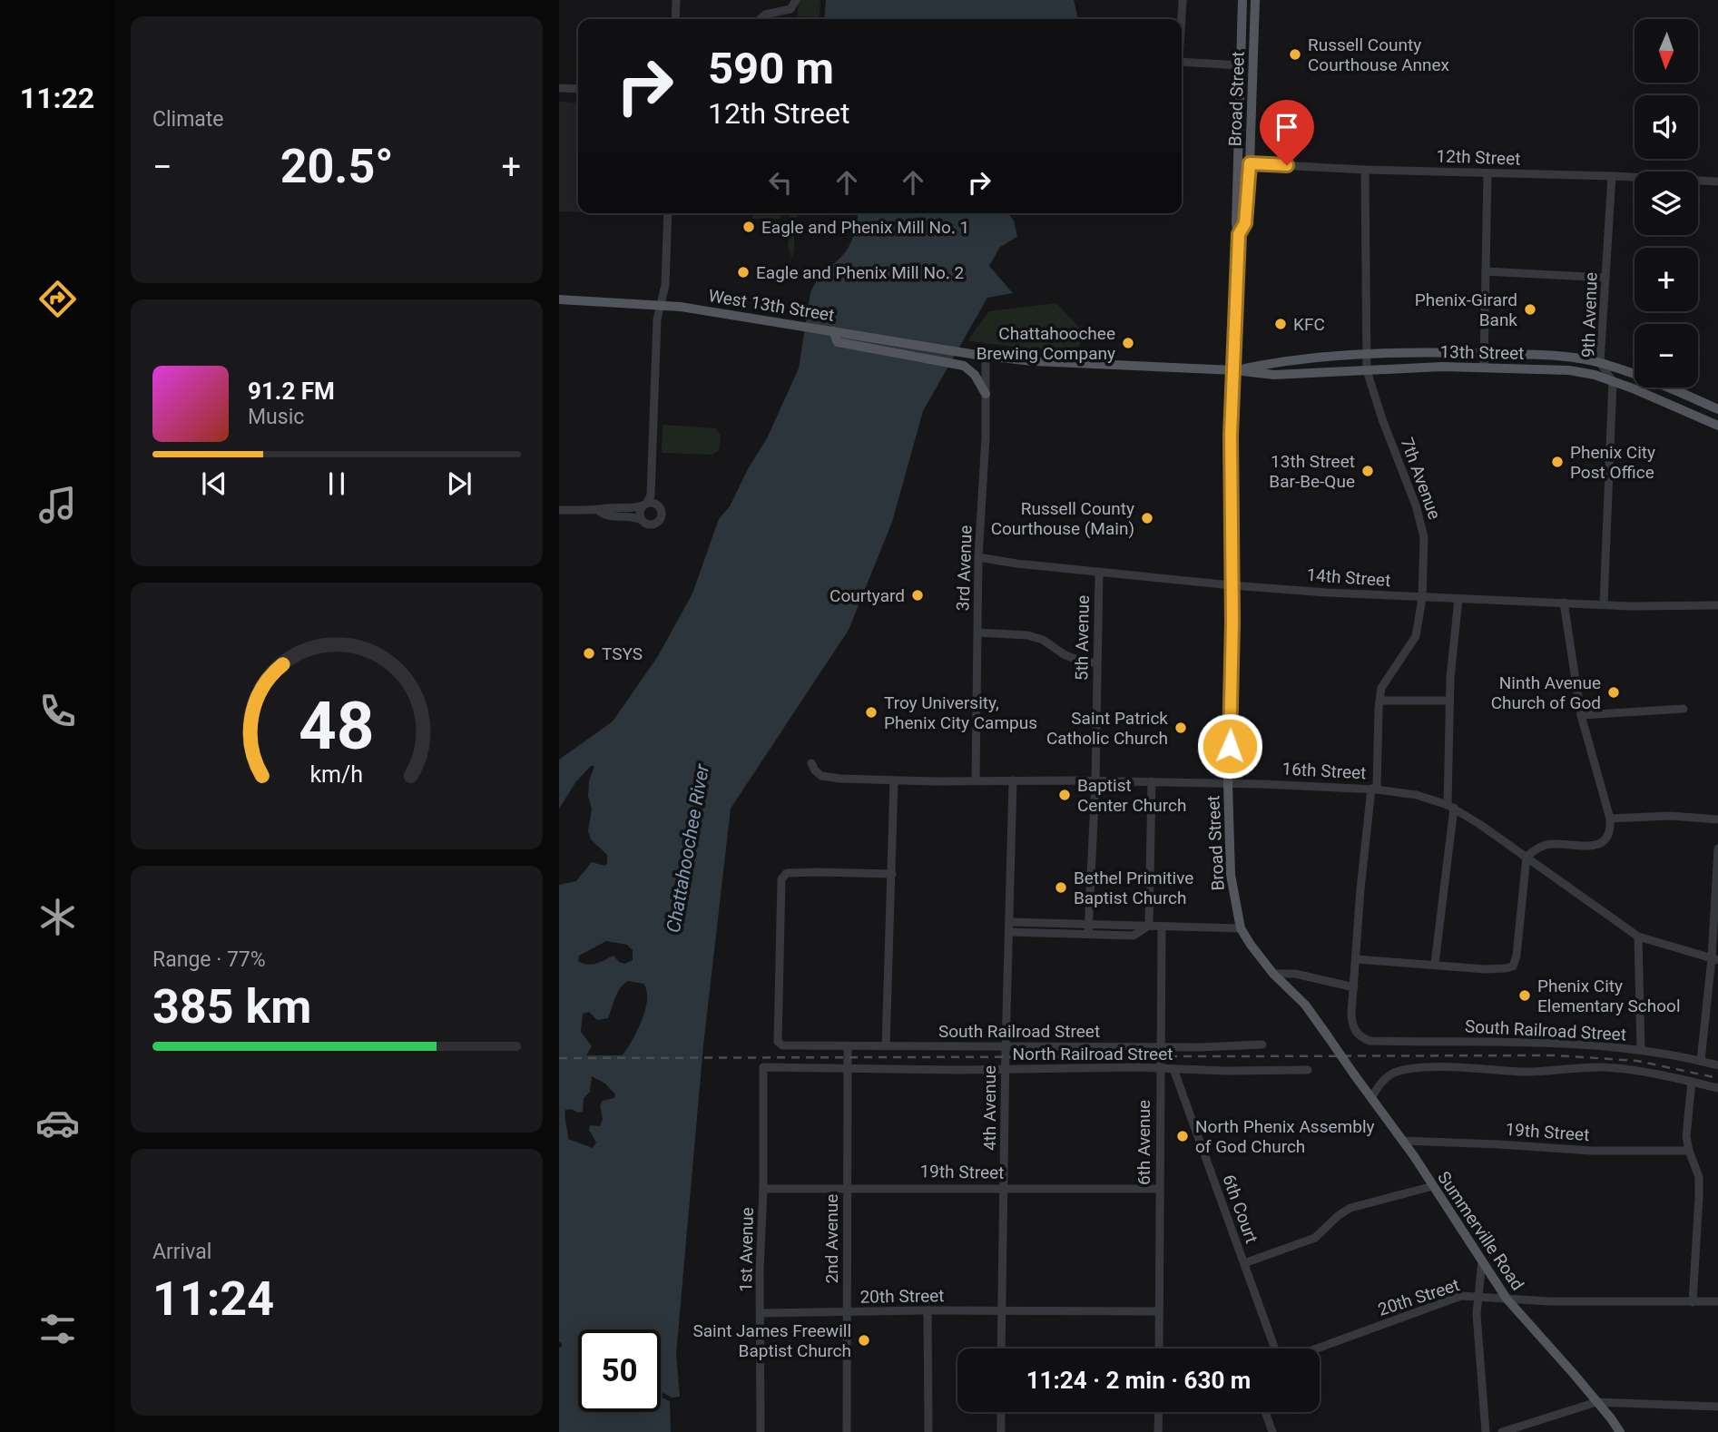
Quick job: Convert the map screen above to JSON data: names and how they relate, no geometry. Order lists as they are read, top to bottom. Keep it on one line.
{"streets":{"main road":["Broad Street","West 13th Street","13th Street","Summerville Road"],"street":["12th Street","9th Avenue","7th Avenue","3rd Avenue","14th Street","5th Avenue","16th Street","South Railroad Street","North Railroad Street","4th Avenue","19th Street","6th Avenue","6th Court","2nd Avenue","1st Avenue","20th Street"]},"crossings":[["Broad Street","12th Street"],["Broad Street","13th Street"],["Broad Street","14th Street"],["Broad Street","16th Street"],["Broad Street","Summerville Road"],["12th Street","9th Avenue"],["12th Street","7th Avenue"],["West 13th Street","13th Street"],["West 13th Street","3rd Avenue"],["9th Avenue","13th Street"],["13th Street","7th Avenue"],["13th Street","3rd Avenue"],["7th Avenue","14th Street"],["7th Avenue","16th Street"],["3rd Avenue","14th Street"],["3rd Avenue","16th Street"],["14th Street","5th Avenue"],["5th Avenue","16th Street"],["16th Street","4th Avenue"],["South Railroad Street","4th Avenue"],["South Railroad Street","6th Avenue"],["South Railroad Street","2nd Avenue"],["North Railroad Street","4th Avenue"],["North Railroad Street","6th Avenue"],["North Railroad Street","6th Court"],["North Railroad Street","2nd Avenue"],["North Railroad Street","1st Avenue"],["4th Avenue","19th Street"],["4th Avenue","20th Street"],["19th Street","6th Avenue"],["19th Street","Summerville Road"],["19th Street","2nd Avenue"],["19th Street","1st Avenue"],["6th Avenue","20th Street"],["Summerville Road","20th Street"],["2nd Avenue","20th Street"],["1st Avenue","20th Street"]],"water":["Chattahoochee River"],"places":["Russell County Courthouse Annex","Eagle and Phenix Mill No. 1","Eagle and Phenix Mill No. 2","Phenix-Girard Bank","KFC","Chattahoochee Brewing Company","Phenix City Post Office","13th Street Bar-Be-Que","Russell County Courthouse (Main)","Courtyard","TSYS","Ninth Avenue Church of God","Troy University, Phenix City Campus","Saint Patrick Catholic Church","Baptist Center Church","Bethel Primitive Baptist Church","Phenix City Elementary School","North Phenix Assembly of God Church","Saint James Freewill Baptist Church"],"north":"bottom","page":{"tabs":"11:22","tile":["Climate",["Range · 77%","385 km"],["Arrival","11:24"]],"map_buttons":["+","−"],"turn":["590 m","12th Street"],"heat":["−","20.5°","+"],"song":["91.2 FM","Music"],"limit":"50","trip":"11:24 · 2 min · 630 m","gauge":["48","km/h"]}}
